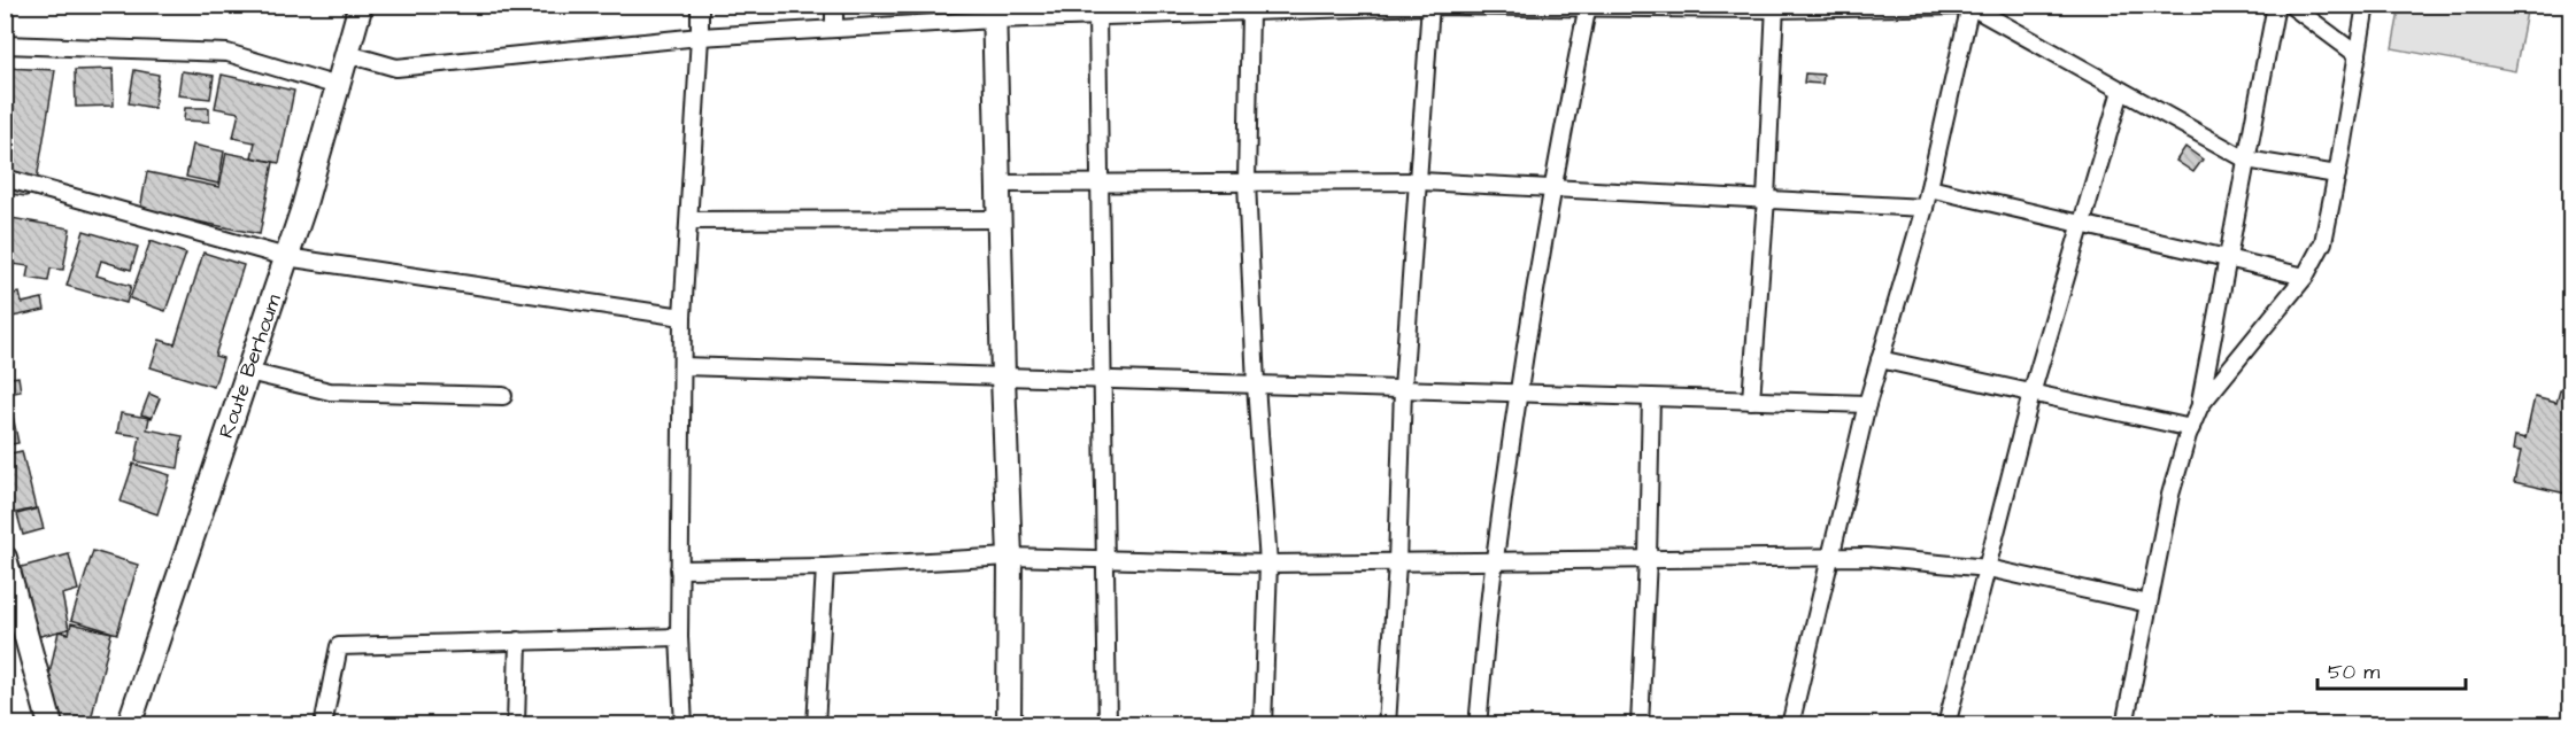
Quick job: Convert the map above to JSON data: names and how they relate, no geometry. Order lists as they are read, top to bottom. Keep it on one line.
{"streets":{"main road":["Route Berhoum"]},"scale_bar":"50 m"}
